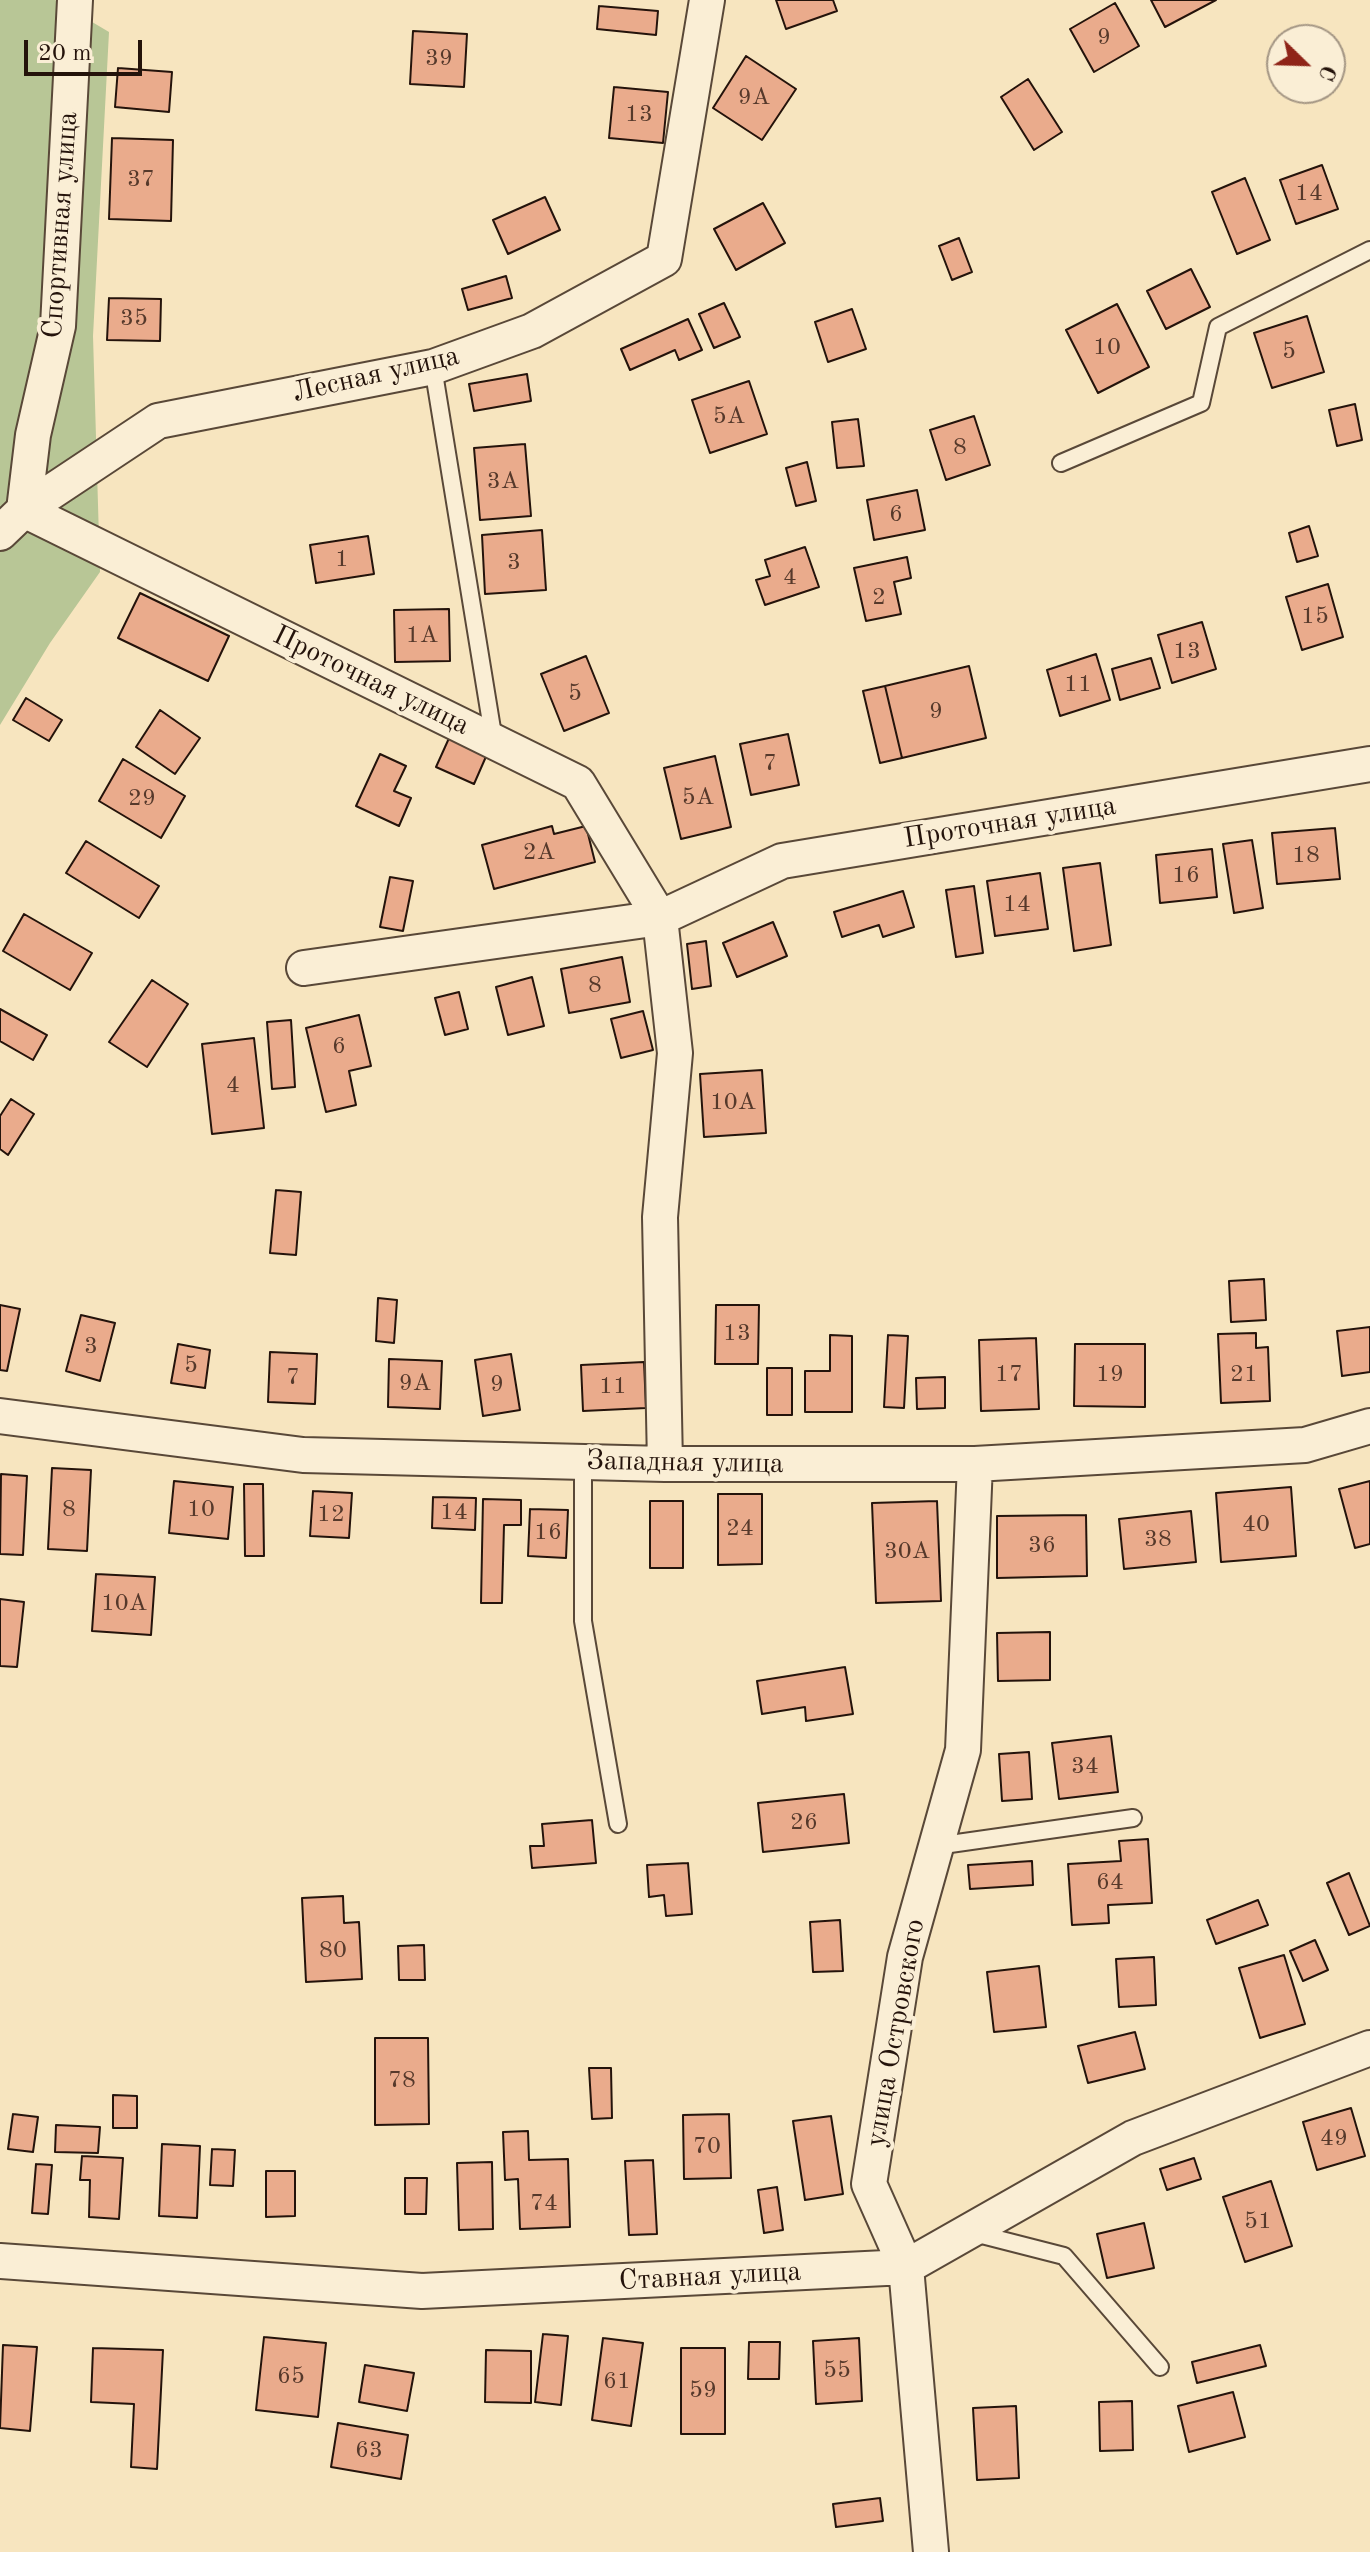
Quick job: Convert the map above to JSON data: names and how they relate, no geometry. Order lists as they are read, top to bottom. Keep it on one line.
{"streets":{"street":["Спортивная улица","Лесная улица","Проточная улица","Западная улица","улица Островского","Ставная улица"]},"crossings":[["Спортивная улица","Лесная улица"],["Спортивная улица","Проточная улица"],["Лесная улица","Проточная улица"],["Проточная улица","Западная улица"],["Западная улица","улица Островского"],["улица Островского","Ставная улица"]],"house_numbers":["9","39","9А","13","37","14","35","10","5","5А","8","3А","6","1","3","4","2","15","1А","13","11","5","9","7","5А","29","2А","18","16","14","8","6","4","10А","13","3","5","17","19","21","7","9А","9","11","8","10","14","12","40","24","16","38","36","30А","10А","34","26","64","80","78","49","70","74","51","55","65","61","59","63"],"scale_bar":"20 m","north":"bottom right"}
